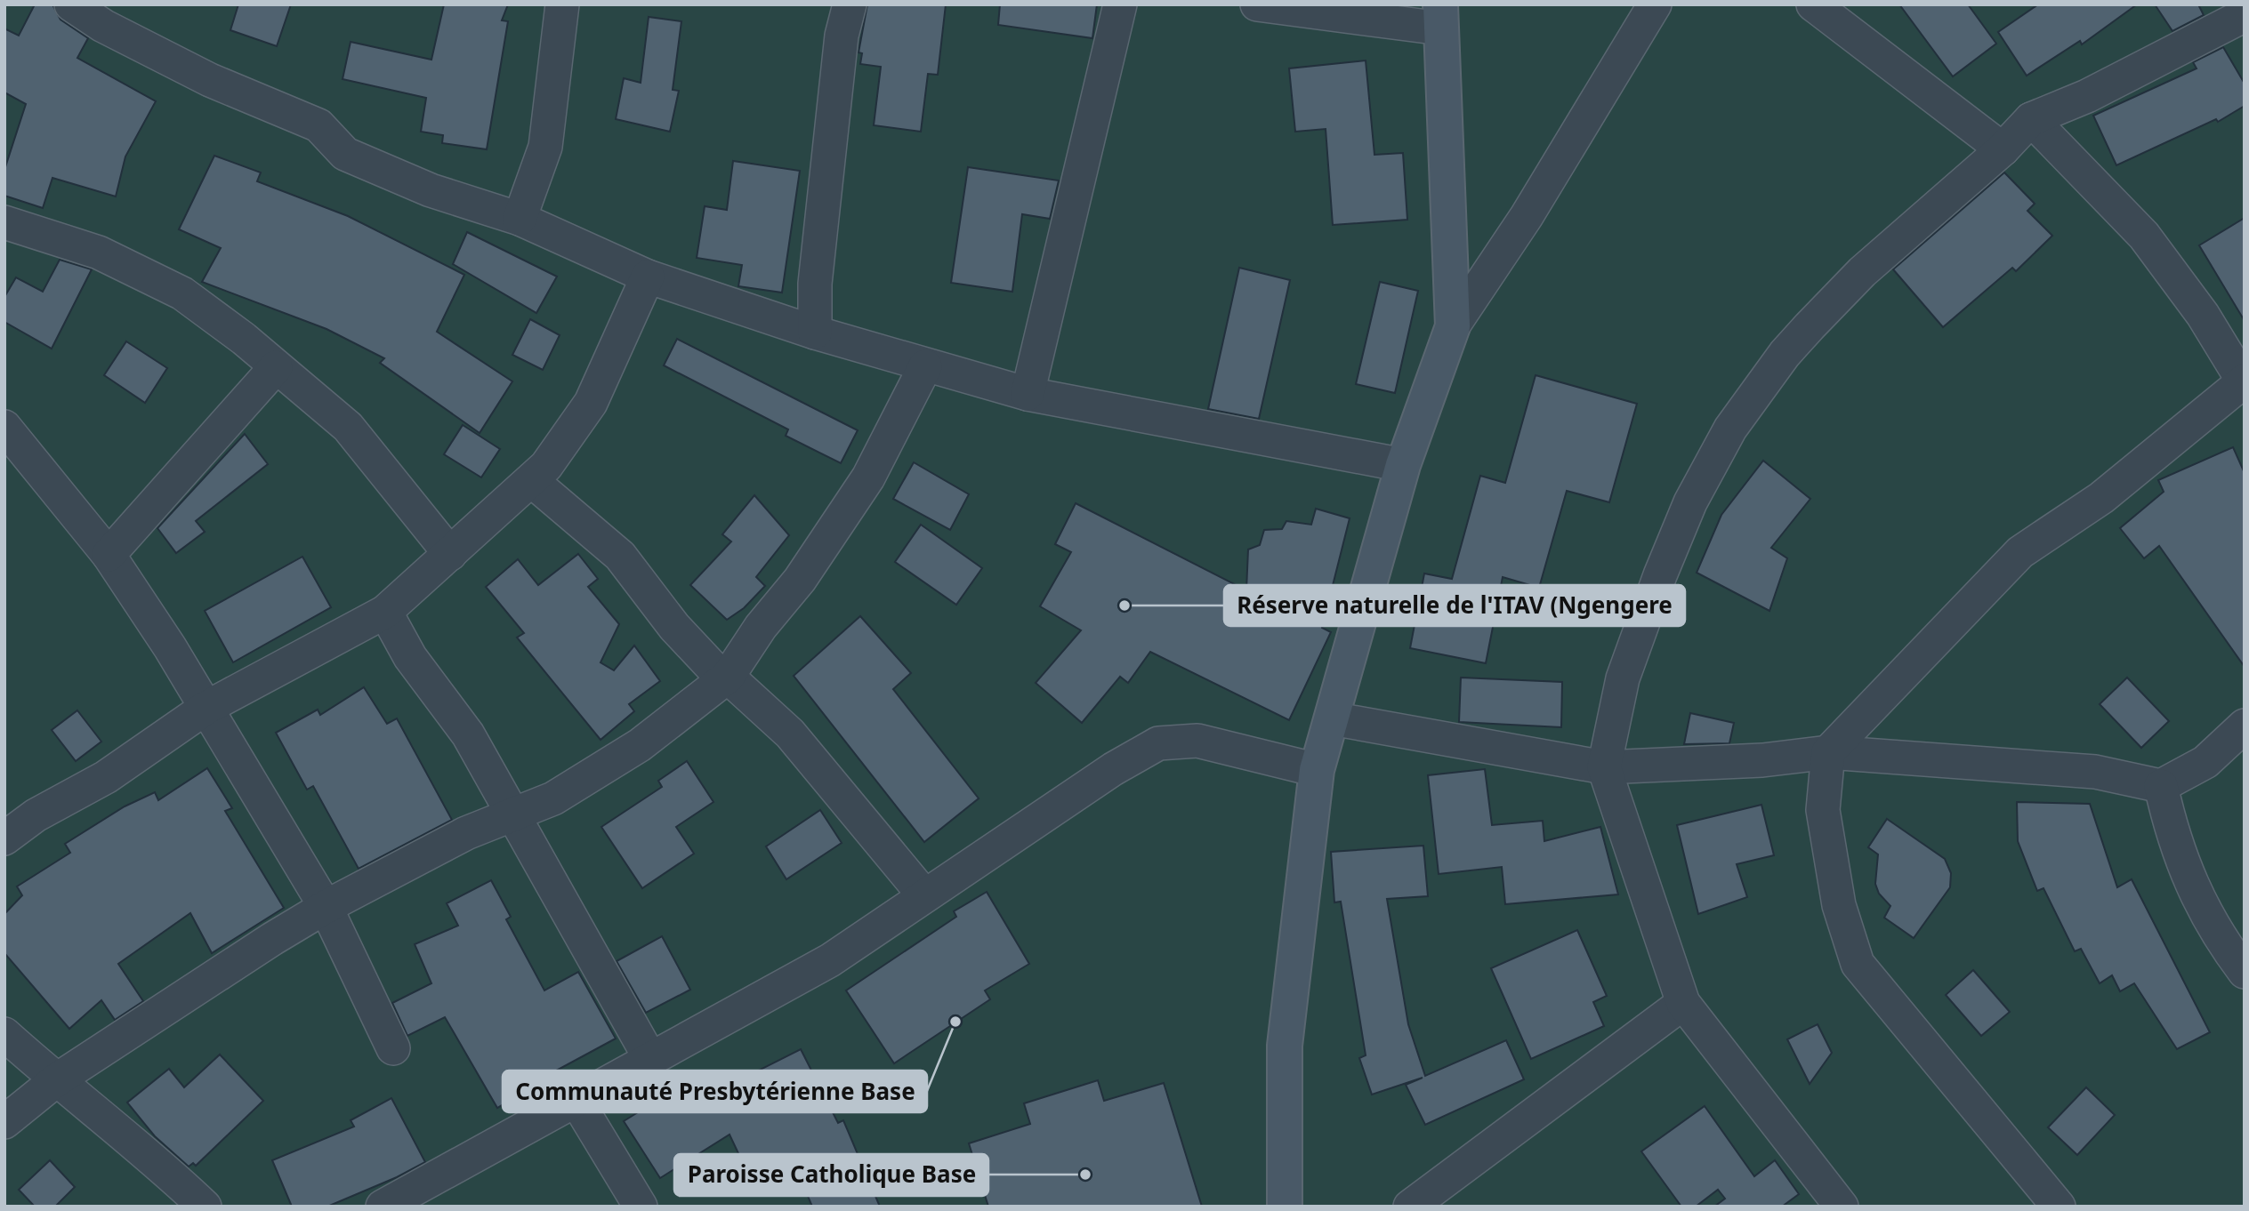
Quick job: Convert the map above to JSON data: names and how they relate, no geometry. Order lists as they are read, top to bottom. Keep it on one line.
{"places":["Réserve naturelle de l'ITAV (Ngengere","Communauté Presbytérienne Base","Paroisse Catholique Base"]}
